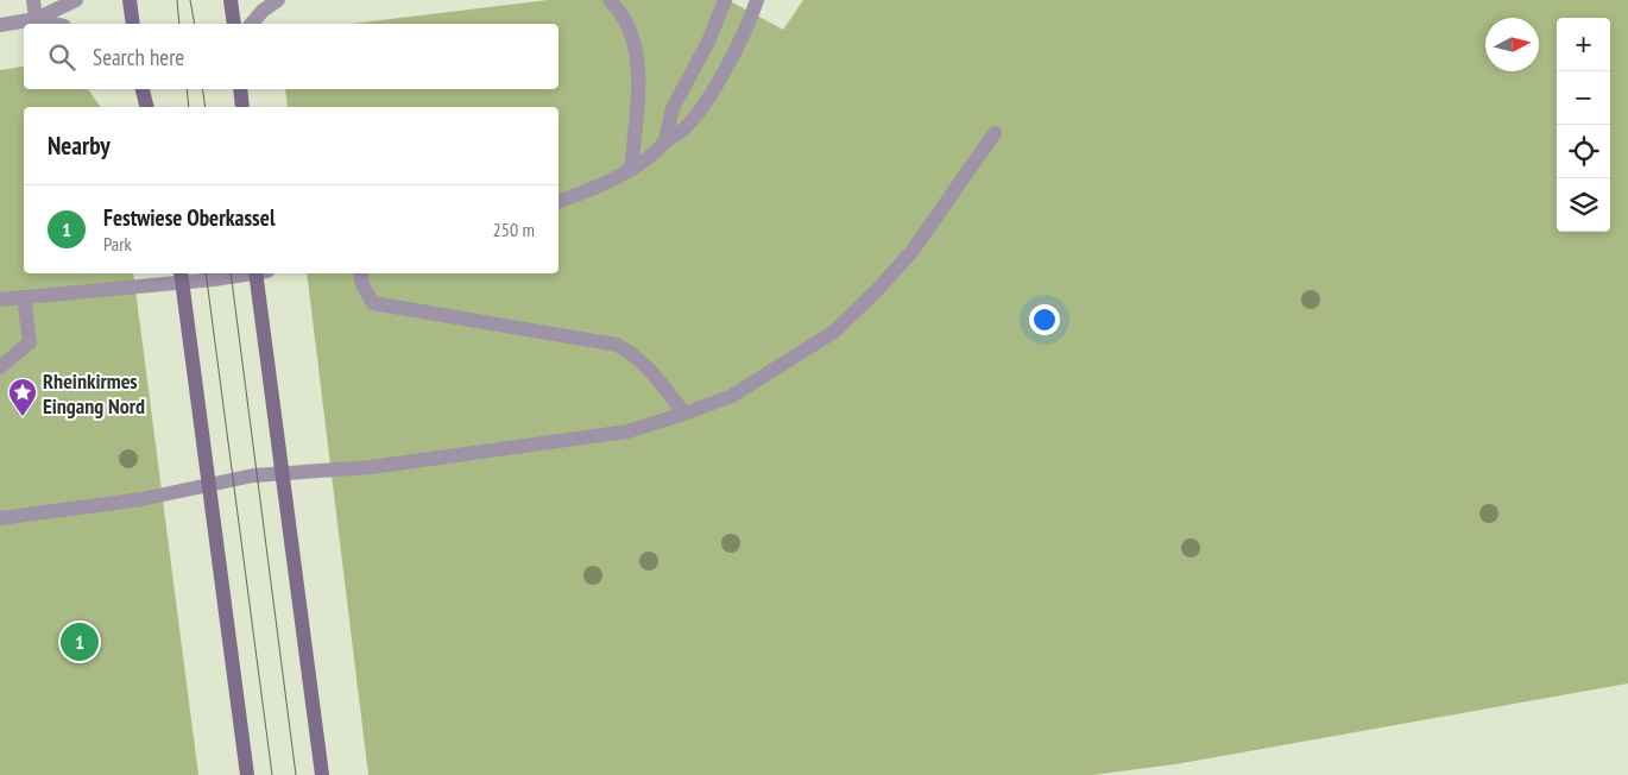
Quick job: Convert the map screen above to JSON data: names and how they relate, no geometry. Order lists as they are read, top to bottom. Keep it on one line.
{"places":{"place":["Rheinkirmes Eingang Nord"]},"north":"right","page":{"map_buttons":["+","−"],"search":"Search here","heading":"Nearby","list":[{"mark":"1","name":"Festwiese Oberkassel","note":"Park","value":"250 m"}],"pins":"1"}}
